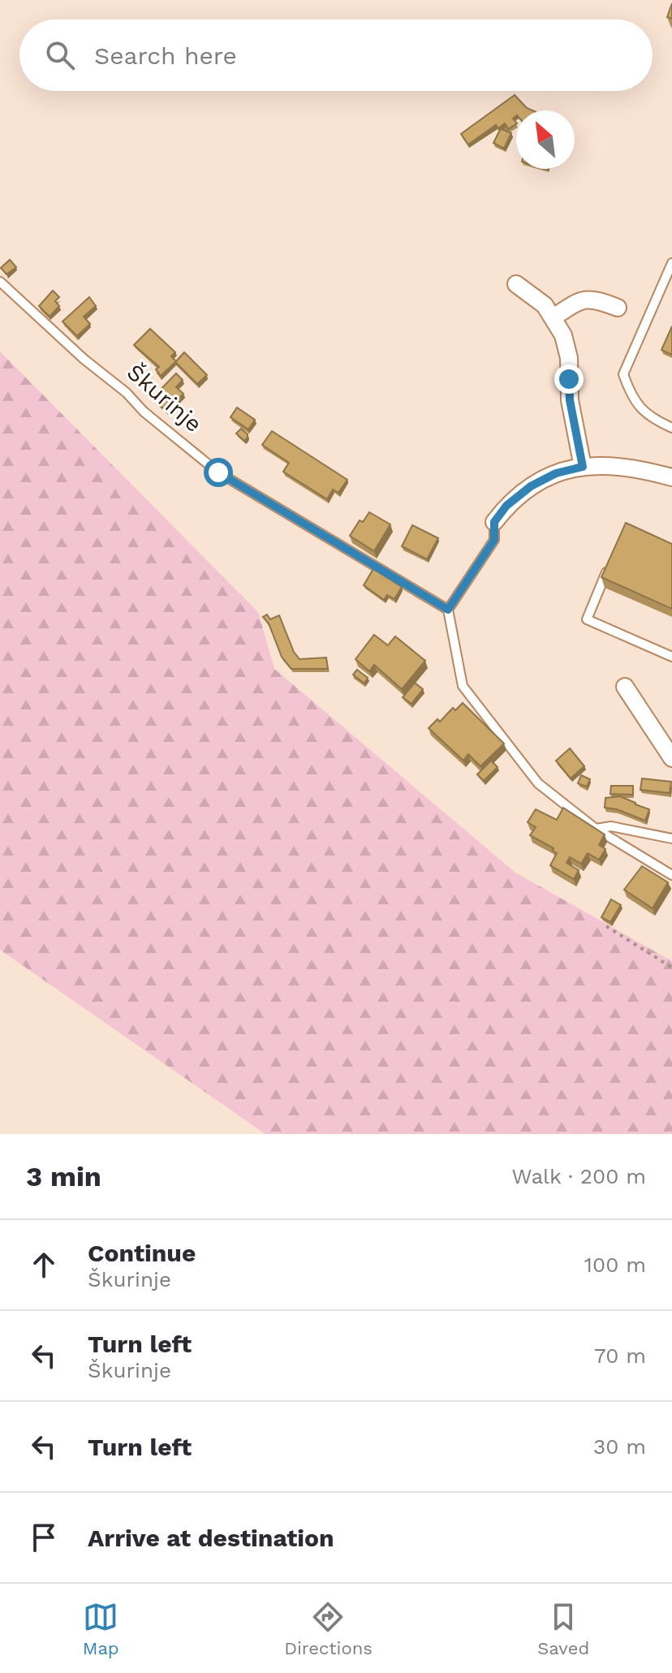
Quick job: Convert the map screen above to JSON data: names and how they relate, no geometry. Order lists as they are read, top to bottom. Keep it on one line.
{"streets":{"lane":["Škurinje"]},"north":"top left","page":{"search":"Search here","heading":["3 min","Walk · 200 m"],"list":[["Continue","Škurinje","100 m"],["Turn left","Škurinje","70 m"],["Turn left","30 m"],"Arrive at destination"],"nav":["Map","Directions","Saved"]}}
